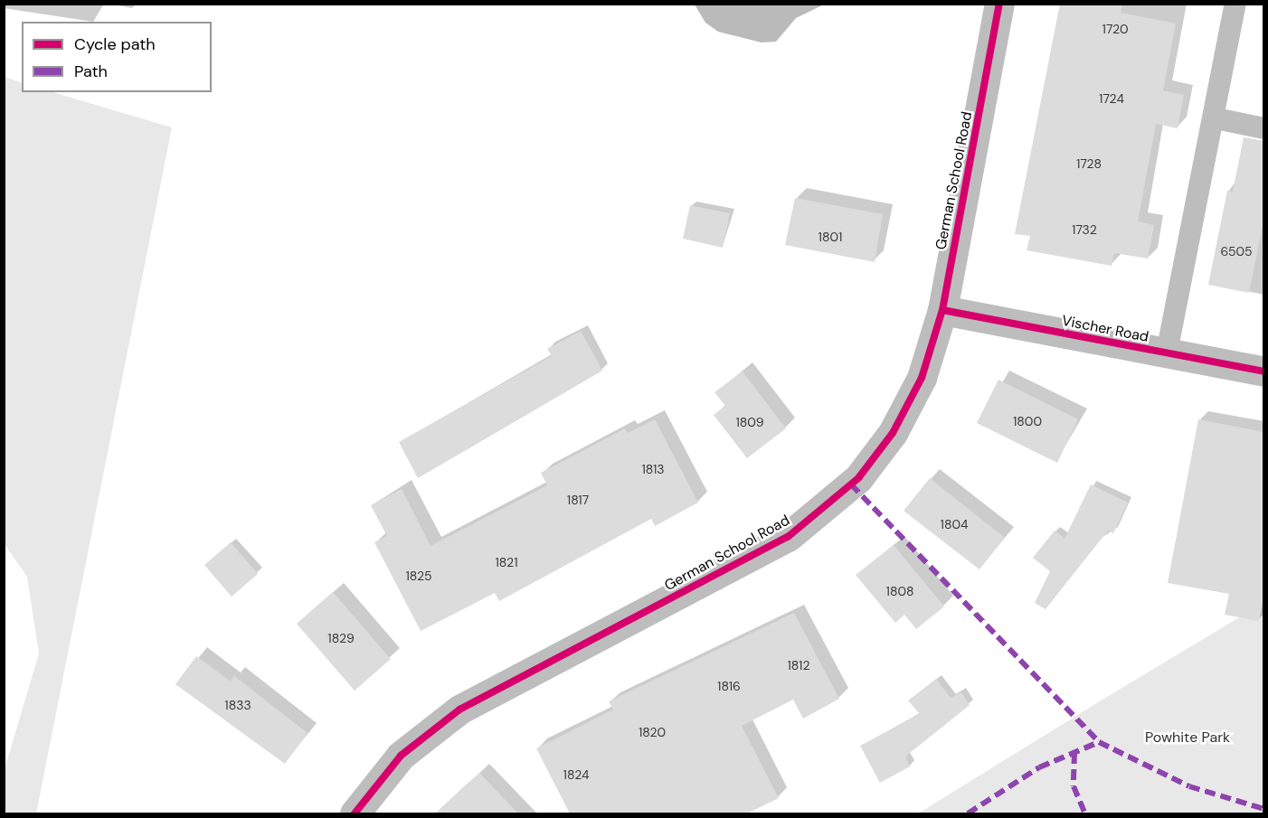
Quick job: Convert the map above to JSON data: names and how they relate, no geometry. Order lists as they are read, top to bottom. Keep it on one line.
{"streets":{"street":["German School Road","Vischer Road"]},"crossings":[["German School Road","Vischer Road"]],"parks":["Powhite Park"],"house_numbers":["1720","1724","1728","1732","1801","6505","1800","1809","1813","1817","1804","1821","1825","1808","1829","1812","1816","1833","1820","1824"],"legend":["Cycle path","Path"]}
